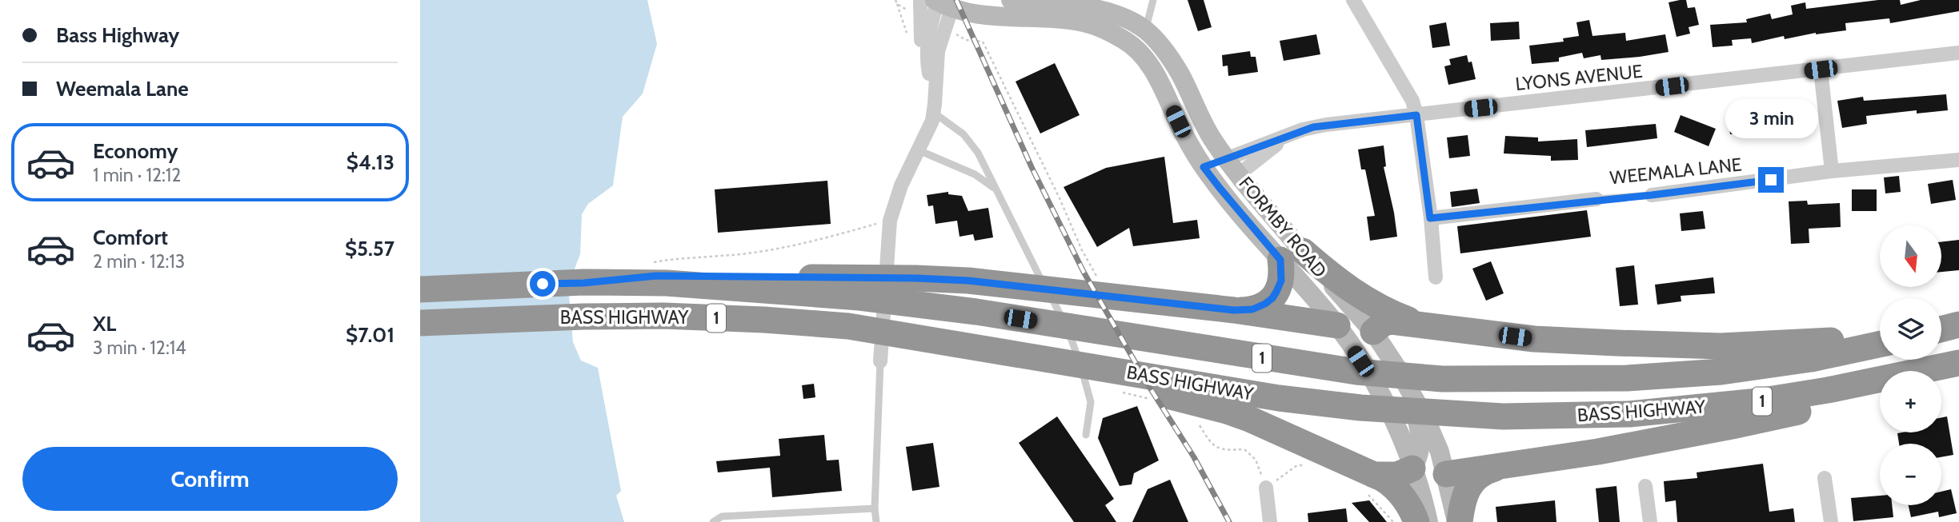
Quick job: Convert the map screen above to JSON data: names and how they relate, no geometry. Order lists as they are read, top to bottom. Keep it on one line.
{"streets":{"highway":["BASS HIGHWAY","1"],"main road":["FORMBY ROAD"],"street":["LYONS AVENUE","WEEMALA LANE"]},"crossings":[["LYONS AVENUE","FORMBY ROAD"]],"north":"bottom","page":{"banner":["Bass Highway","Weemala Lane"],"bubble":"3 min","list":[{"name":"Economy","note":"1 min · 12:12","value":"$4.13"},{"name":"Comfort","note":"2 min · 12:13","value":"$5.57"},{"name":"XL","note":"3 min · 12:14","value":"$7.01"}],"map_buttons":["+","−"],"buttons":"Confirm"}}
